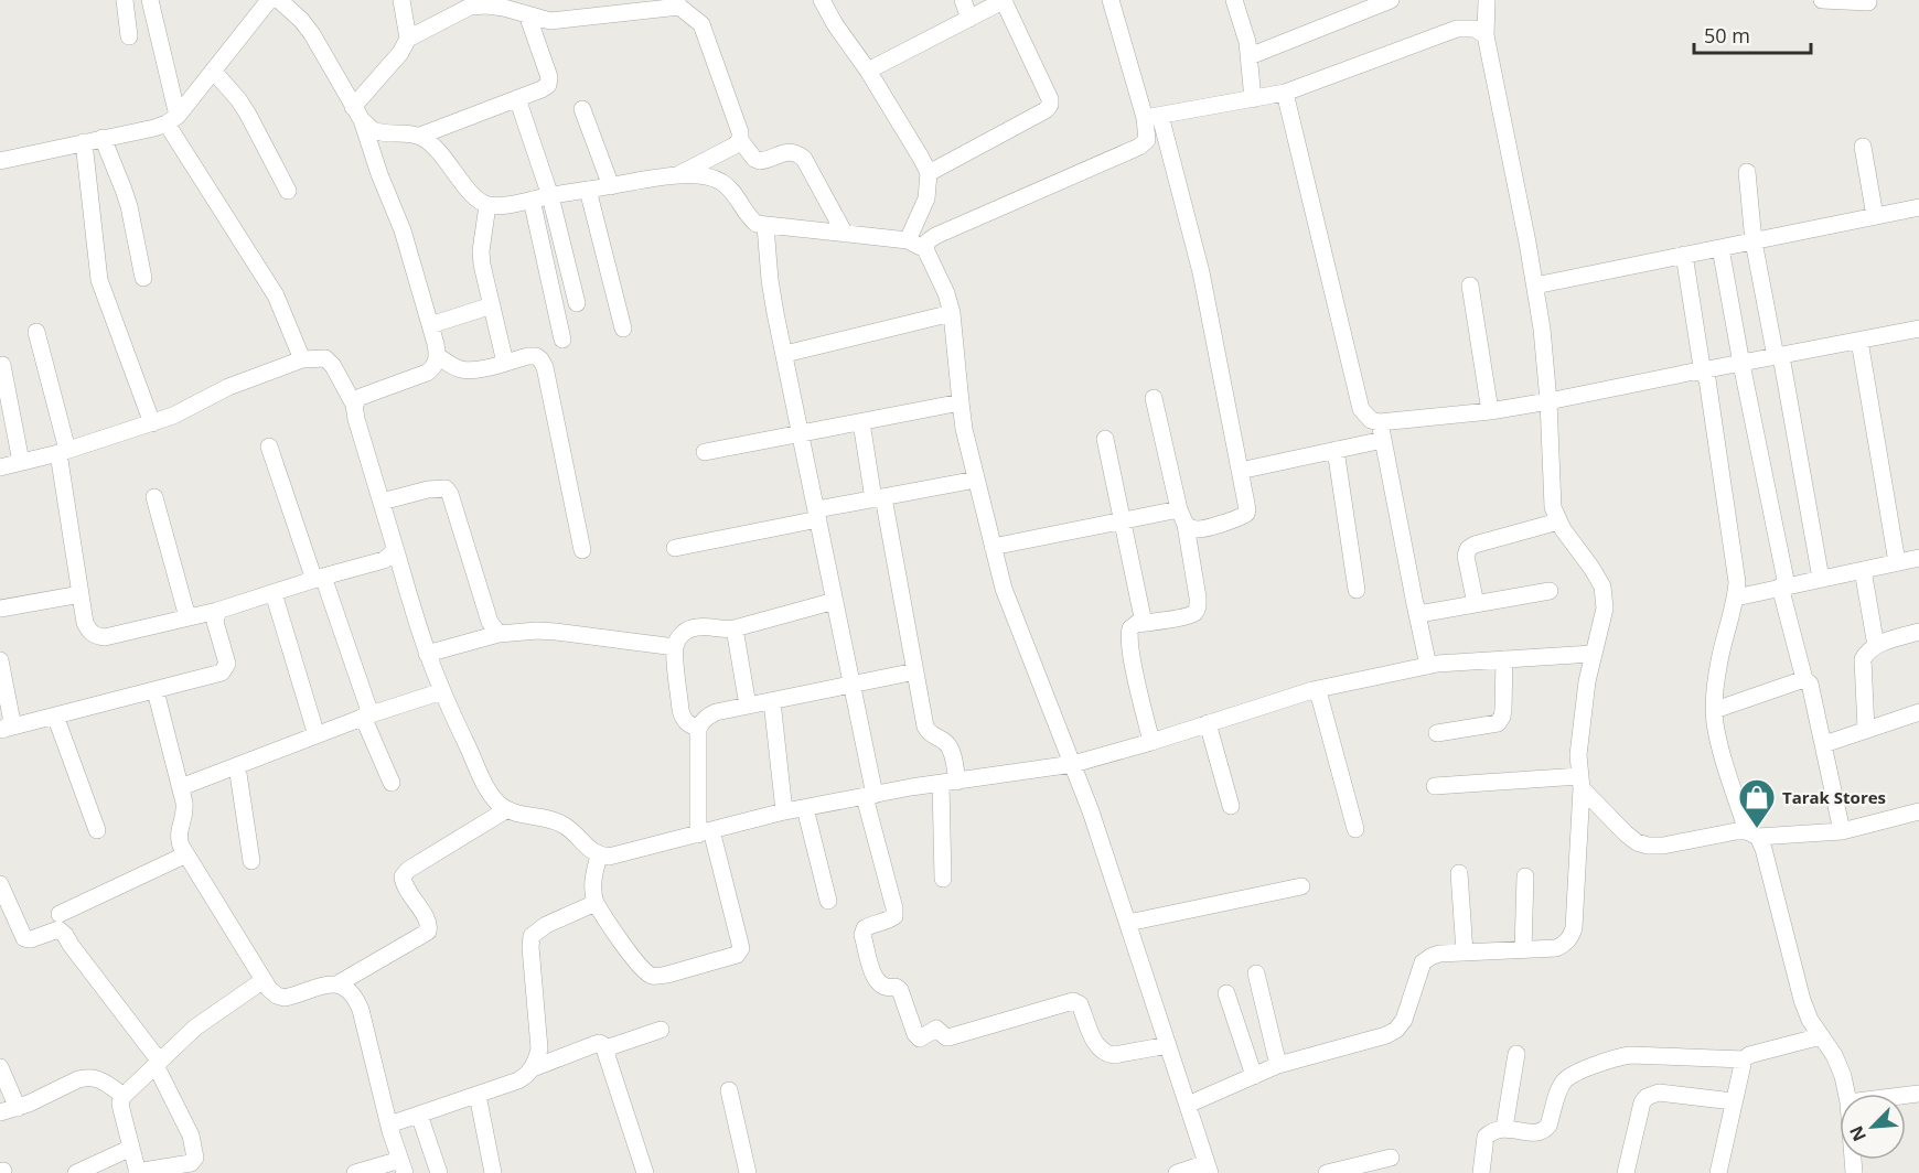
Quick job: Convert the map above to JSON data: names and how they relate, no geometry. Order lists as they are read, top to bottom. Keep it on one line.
{"places":{"shop":["Tarak Stores"]},"scale_bar":"50 m","north":"bottom left"}
